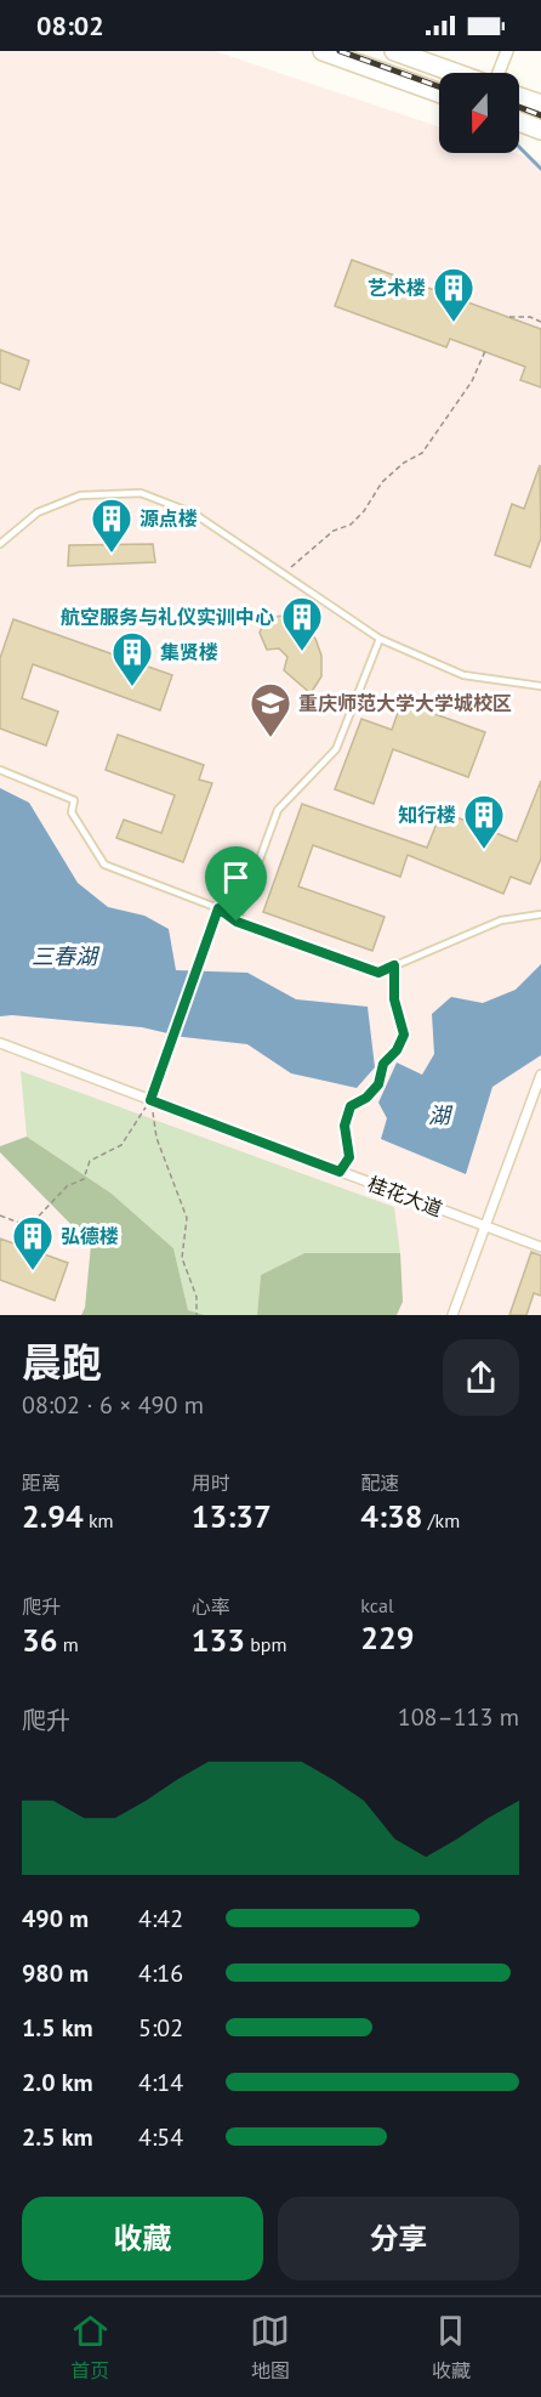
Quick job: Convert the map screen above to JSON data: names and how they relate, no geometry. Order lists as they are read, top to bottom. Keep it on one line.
{"streets":{"street":["桂花大道"]},"water":["三春湖","湖"],"places":{"building":["艺术楼","源点楼","航空服务与礼仪实训中心","集贤楼","知行楼","弘德楼"],"school or university":["重庆师范大学大学城校区"]},"north":"bottom","page":{"status":"08:02","heading":["晨跑","08:02 · 6 × 490 m"],"stats":[["距离","2.94 km"],["用时","13:37"],["配速","4:38 /km"],["爬升","36 m"],["心率","133 bpm"],["kcal","229"]],"chart":["爬升","108–113 m"],"list":[{"name":"490 m","note":"4:42"},{"name":"980 m","note":"4:16"},{"name":"1.5 km","note":"5:02"},{"name":"2.0 km","note":"4:14"},{"name":"2.5 km","note":"4:54"}],"buttons":["收藏","分享"],"tabs":["首页","地图","收藏"]}}
